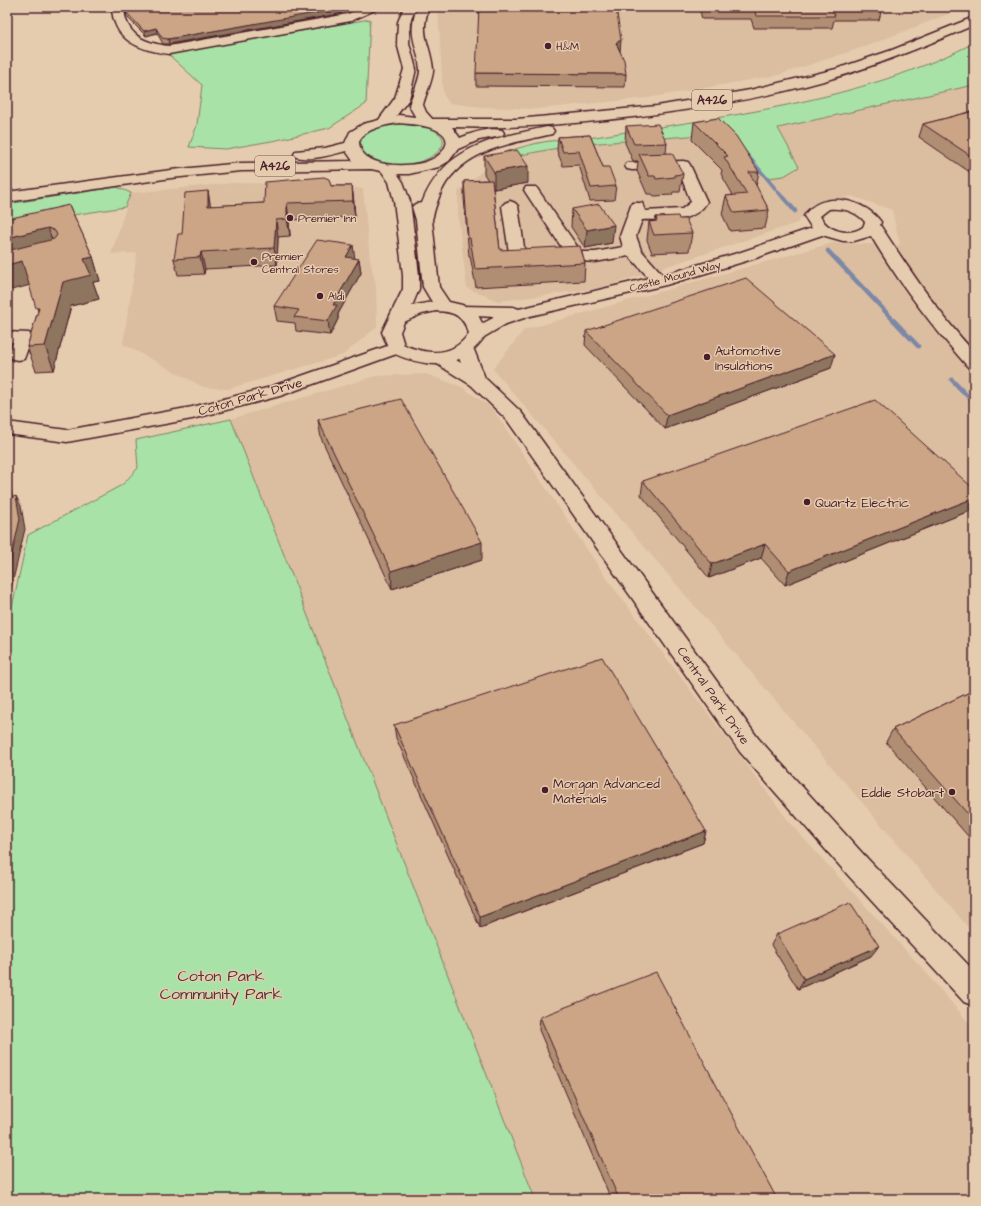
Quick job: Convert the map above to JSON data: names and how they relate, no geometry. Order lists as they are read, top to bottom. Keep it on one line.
{"streets":{"main road":["A426","Castle Mound Way","Coton Park Drive","Central Park Drive"]},"crossings":[["Castle Mound Way","Coton Park Drive"],["Castle Mound Way","Central Park Drive"],["Coton Park Drive","Central Park Drive"]],"parks":["Coton Park Community Park"],"places":["H&M","Premier Inn","Premier Central Stores","Aldi","Automotive Insulations","Quartz Electric","Morgan Advanced Materials","Eddie Stobart"]}
